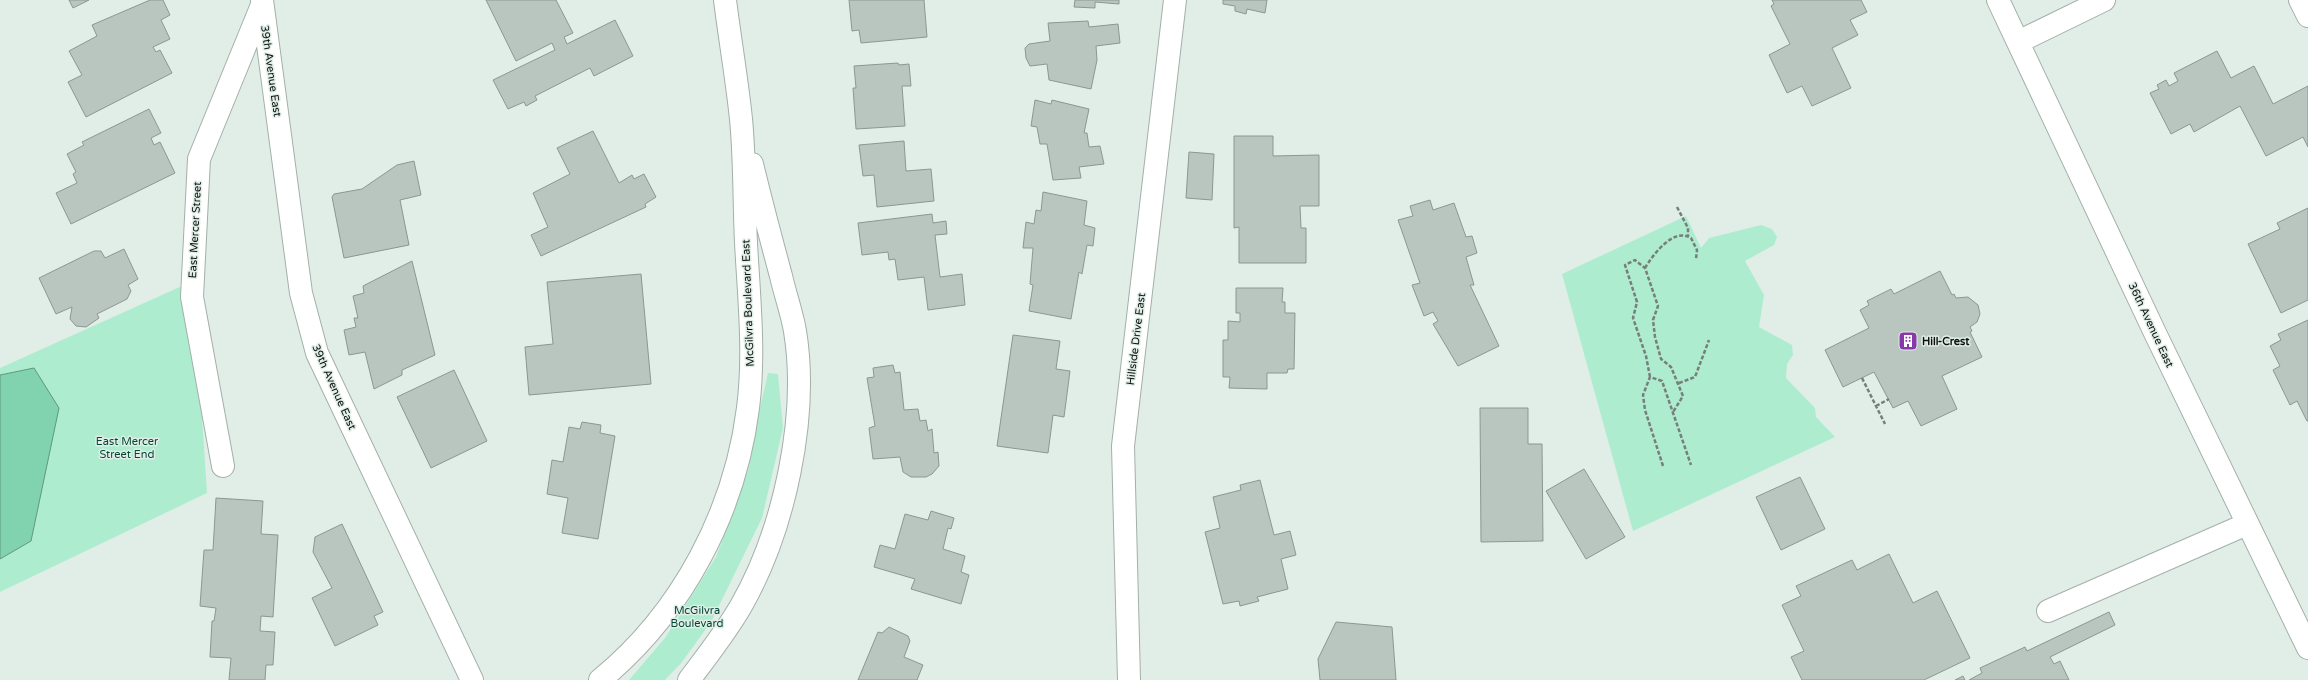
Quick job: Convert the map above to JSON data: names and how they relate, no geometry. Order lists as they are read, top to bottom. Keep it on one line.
{"streets":{"street":["39th Avenue East","East Mercer Street","McGilvra Boulevard East","36th Avenue East","Hillside Drive East"]},"crossings":[["39th Avenue East","East Mercer Street"]],"parks":["East Mercer Street End","McGilvra Boulevard"],"places":{"building":["Hill-Crest"]}}
